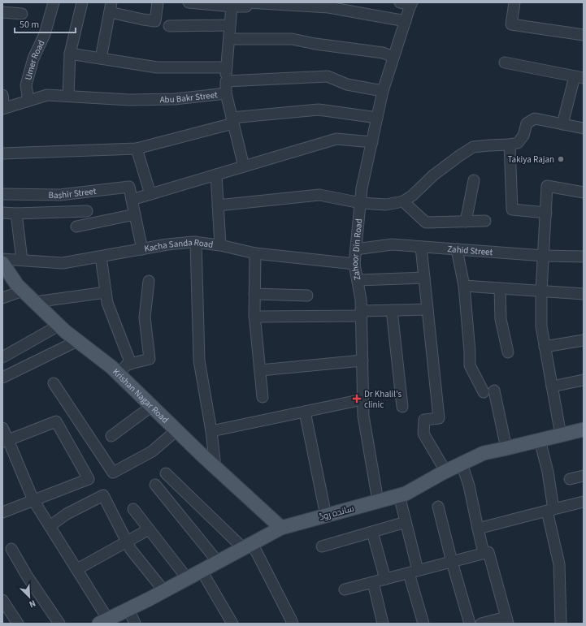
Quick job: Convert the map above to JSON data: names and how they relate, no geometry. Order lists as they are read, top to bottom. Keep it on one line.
{"streets":{"main road":["Krishan Nagar Road","ساندہ روڈ"],"street":["Umer Road","Abu Bakr Street","Bashir Street","Kacha Sanda Road","Zahoor Din Road","Zahid Street"]},"crossings":[["Umer Road","Abu Bakr Street"],["Abu Bakr Street","Zahoor Din Road"],["Kacha Sanda Road","Zahoor Din Road"],["Zahoor Din Road","Zahid Street"],["Zahoor Din Road","ساندہ روڈ"],["Krishan Nagar Road","ساندہ روڈ"]],"places":{"other":["Takiya Rajan"],"health":["Dr Khalil's clinic"]},"scale_bar":"50 m","north":"bottom right"}
